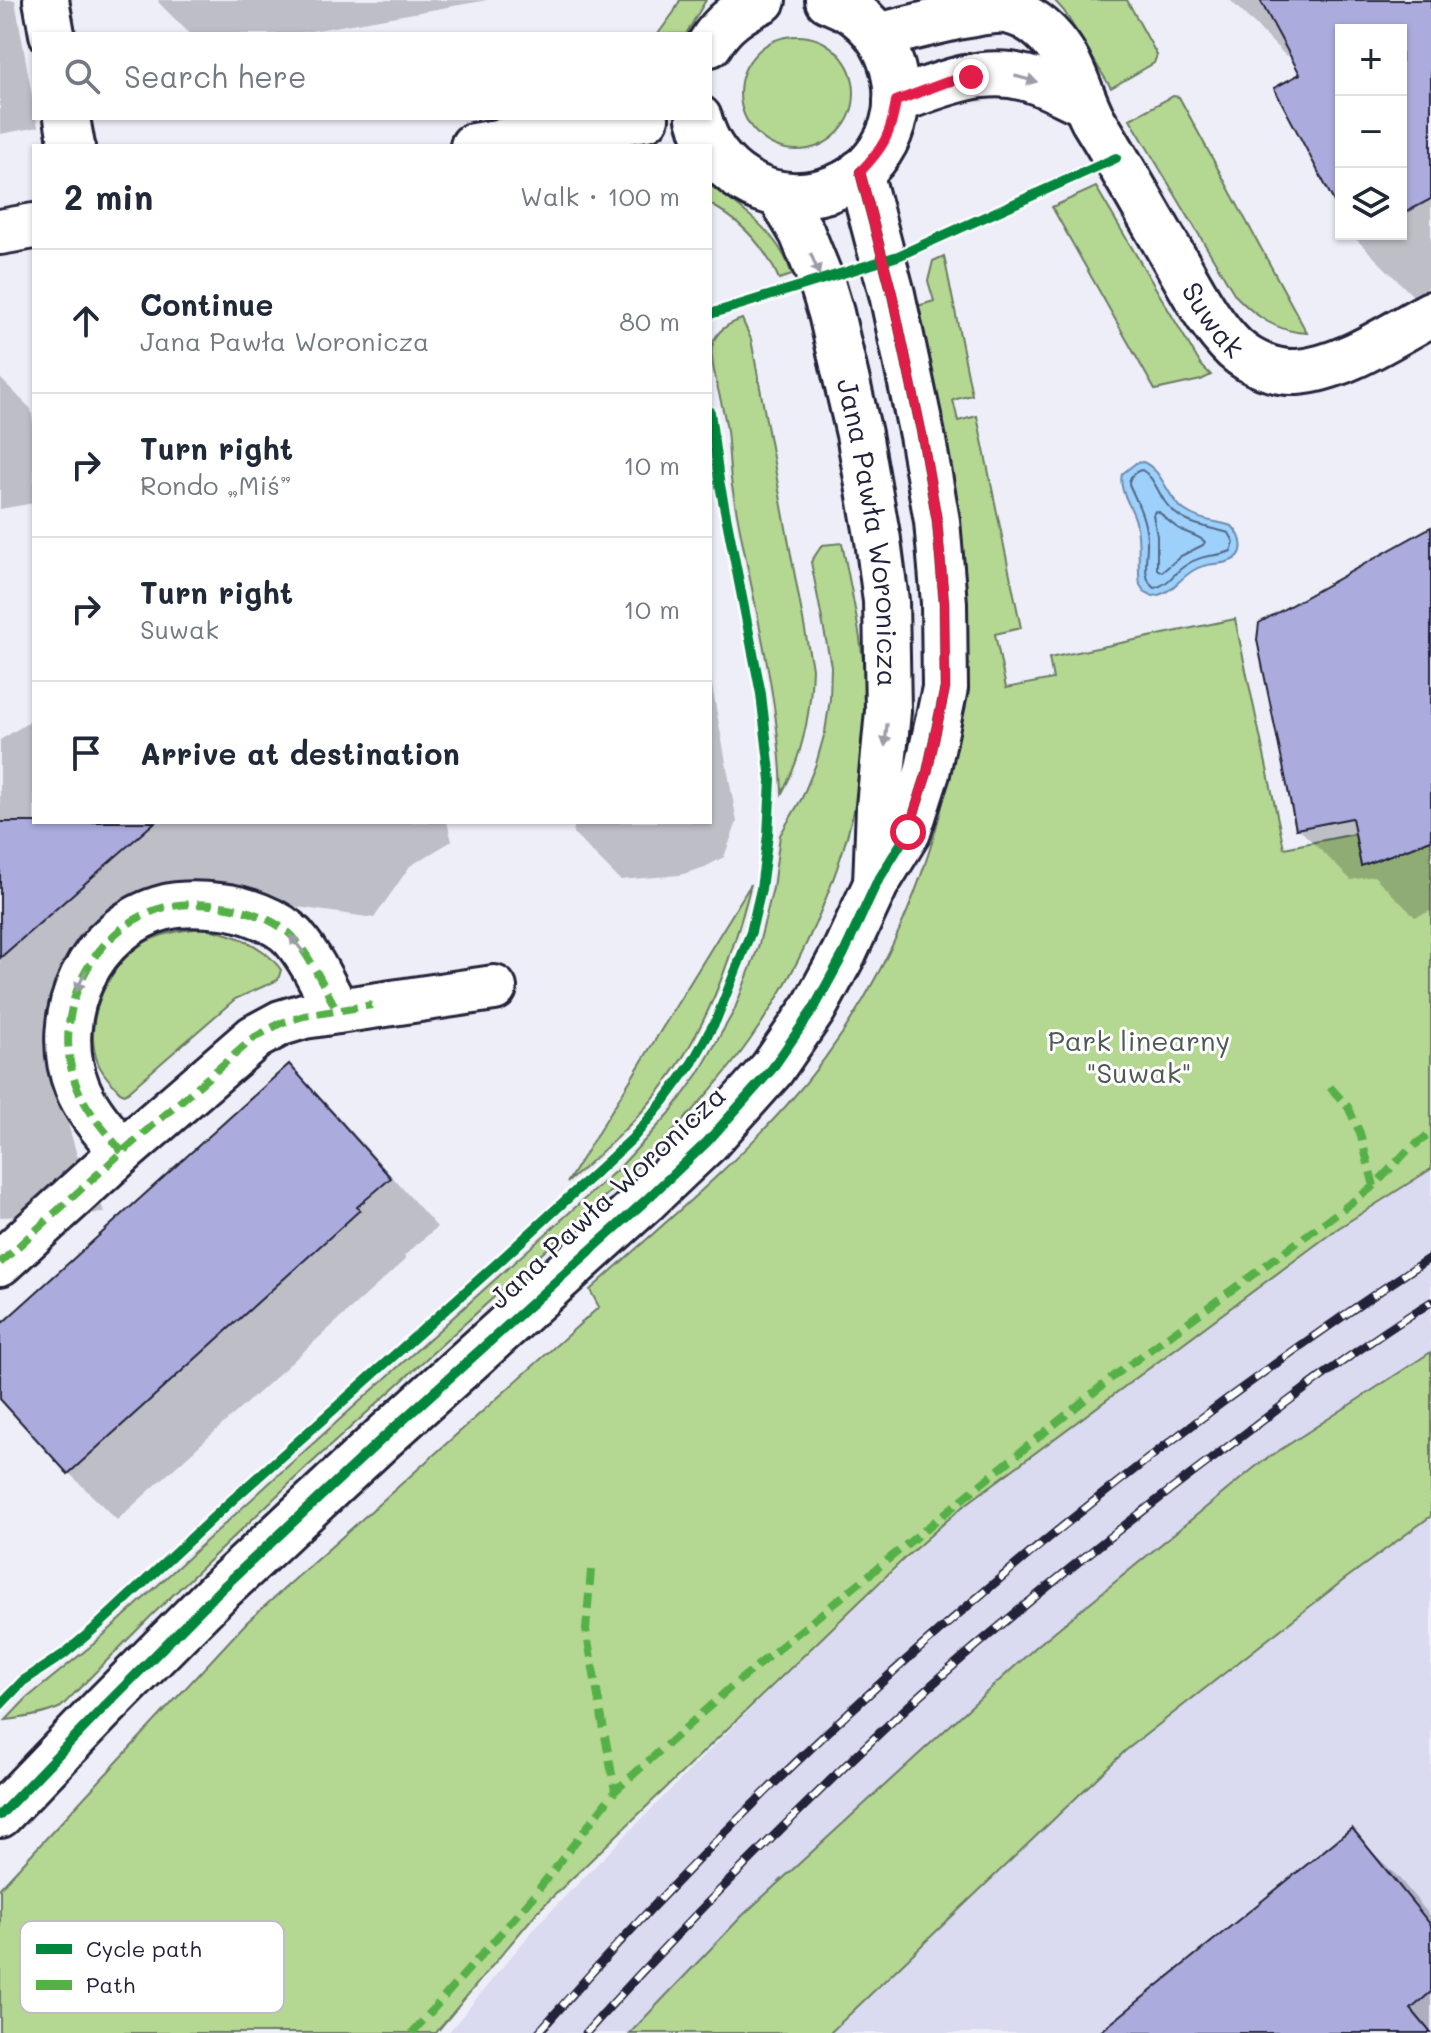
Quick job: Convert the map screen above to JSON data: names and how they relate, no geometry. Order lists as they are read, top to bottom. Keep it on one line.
{"streets":{"street":["Suwak","Jana Pawła Woronicza"]},"parks":["Park linearny \"Suwak\""],"legend":["Cycle path","Path"],"page":{"map_buttons":["+","−"],"search":"Search here","heading":["2 min","Walk · 100 m"],"list":[["Continue","Jana Pawła Woronicza","80 m"],["Turn right","Rondo „Miś”","10 m"],["Turn right","Suwak","10 m"],"Arrive at destination"]}}
